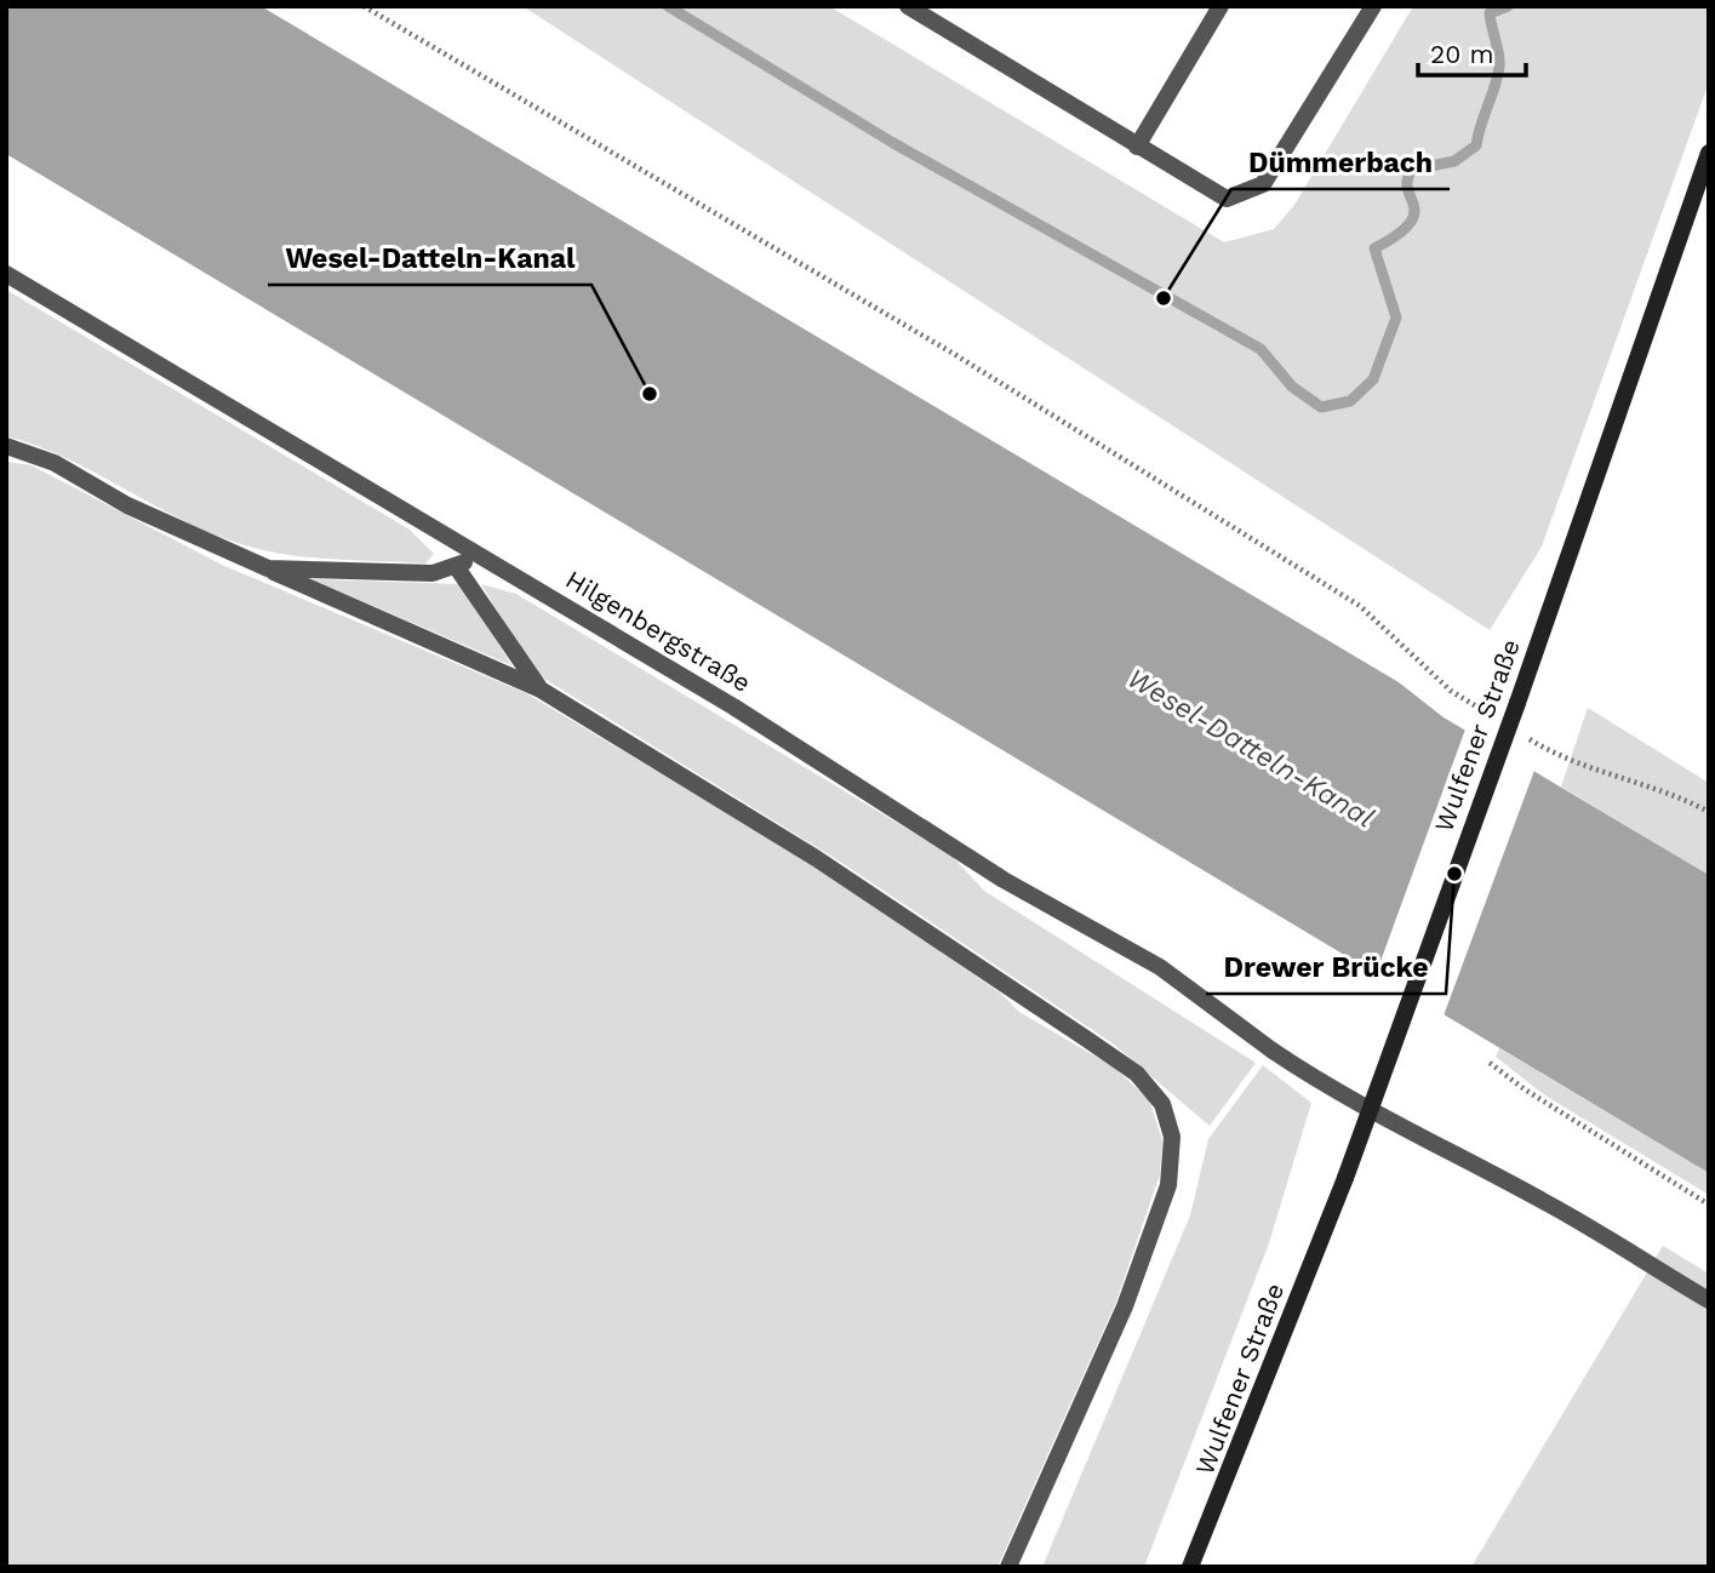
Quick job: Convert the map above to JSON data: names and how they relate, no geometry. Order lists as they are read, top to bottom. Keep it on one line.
{"streets":{"main road":["Wulfener Straße"],"street":["Hilgenbergstraße"]},"water":["Wesel-Datteln-Kanal"],"places":["Dümmerbach","Wesel-Datteln-Kanal","Drewer Brücke"],"scale_bar":"20 m"}
